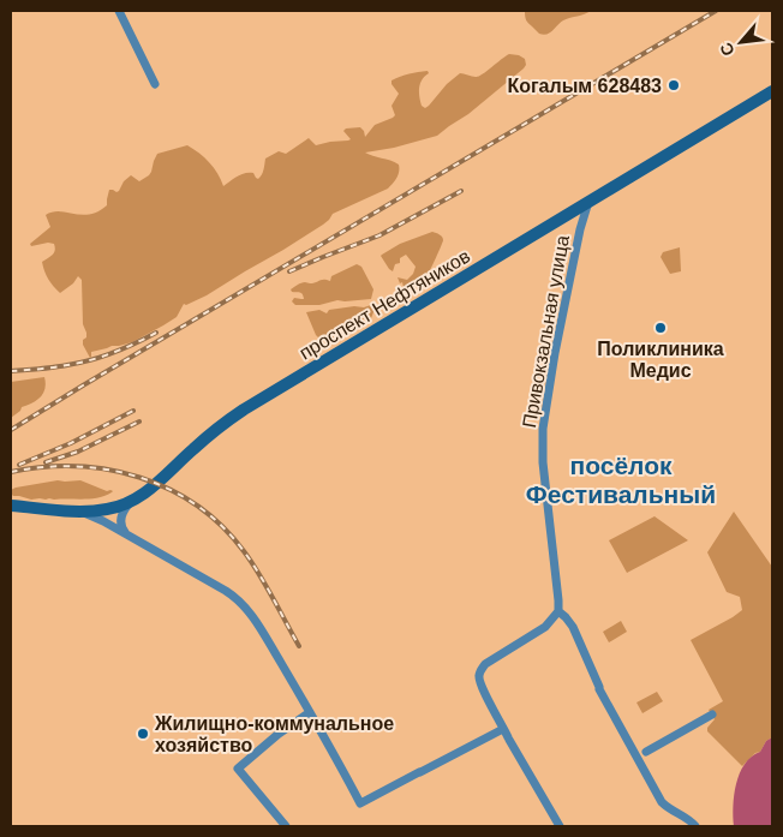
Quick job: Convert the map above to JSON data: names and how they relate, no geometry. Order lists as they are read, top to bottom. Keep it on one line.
{"streets":{"main road":["проспект Нефтяников"],"street":["Привокзальная улица"]},"crossings":[["проспект Нефтяников","Привокзальная улица"]],"districts":["посёлок Фестивальный"],"places":["Когалым 628483","Поликлиника Медис","Жилищно-коммунальное хозяйство"],"north":"bottom left"}
